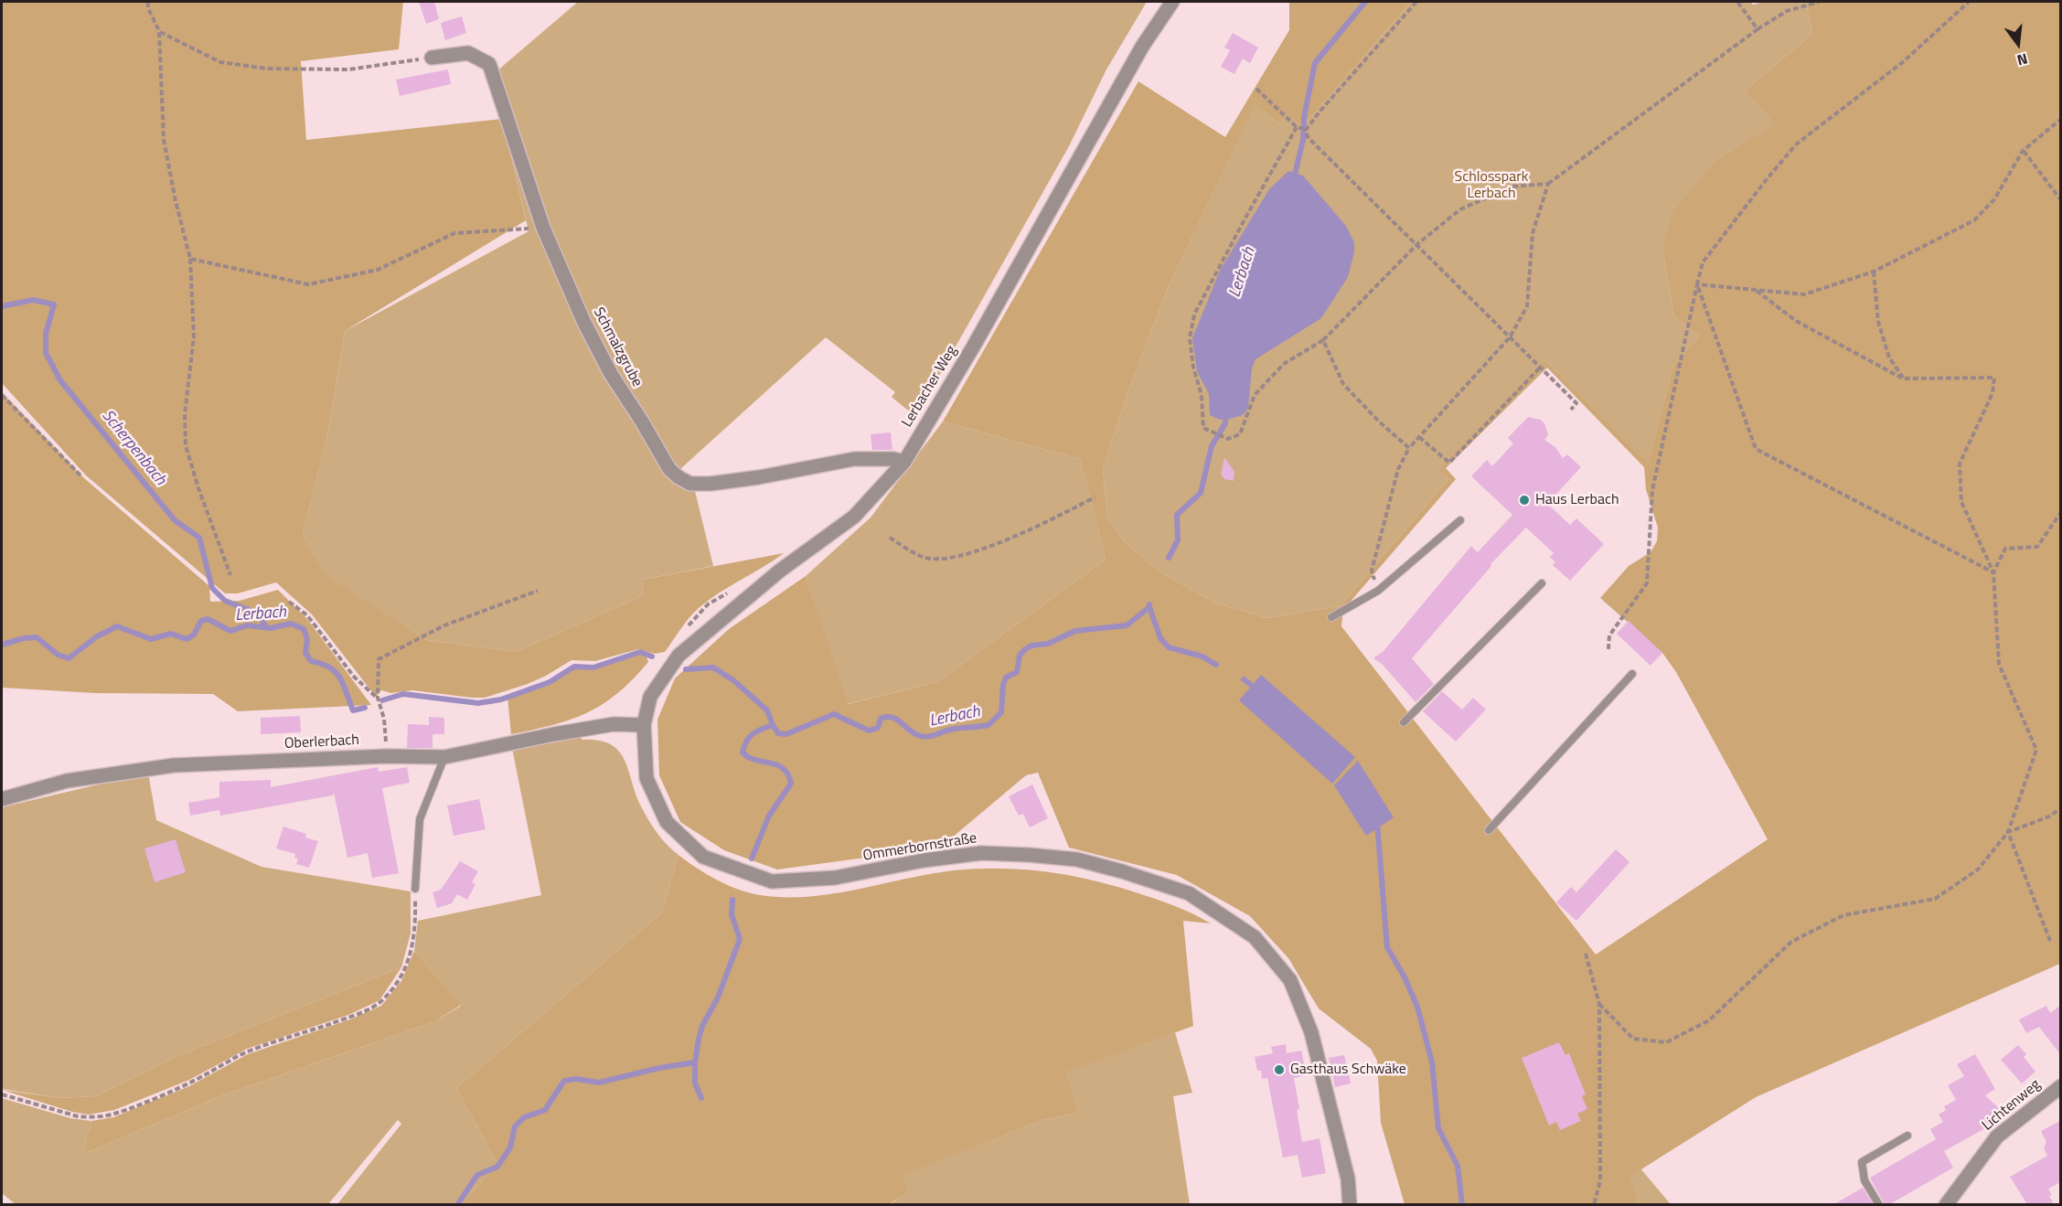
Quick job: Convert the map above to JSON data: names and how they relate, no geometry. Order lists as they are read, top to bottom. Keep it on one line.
{"streets":{"street":["Schmalzgrube","Lerbacher Weg","Oberlerbach","Ommerbornstraße","Lichtenweg"]},"crossings":[["Schmalzgrube","Lerbacher Weg"],["Lerbacher Weg","Oberlerbach"],["Lerbacher Weg","Ommerbornstraße"],["Oberlerbach","Ommerbornstraße"]],"water":["Lerbach","Scherpenbach"],"parks":["Schlosspark Lerbach"],"places":["Haus Lerbach","Gasthaus Schwäke"],"north":"bottom"}
